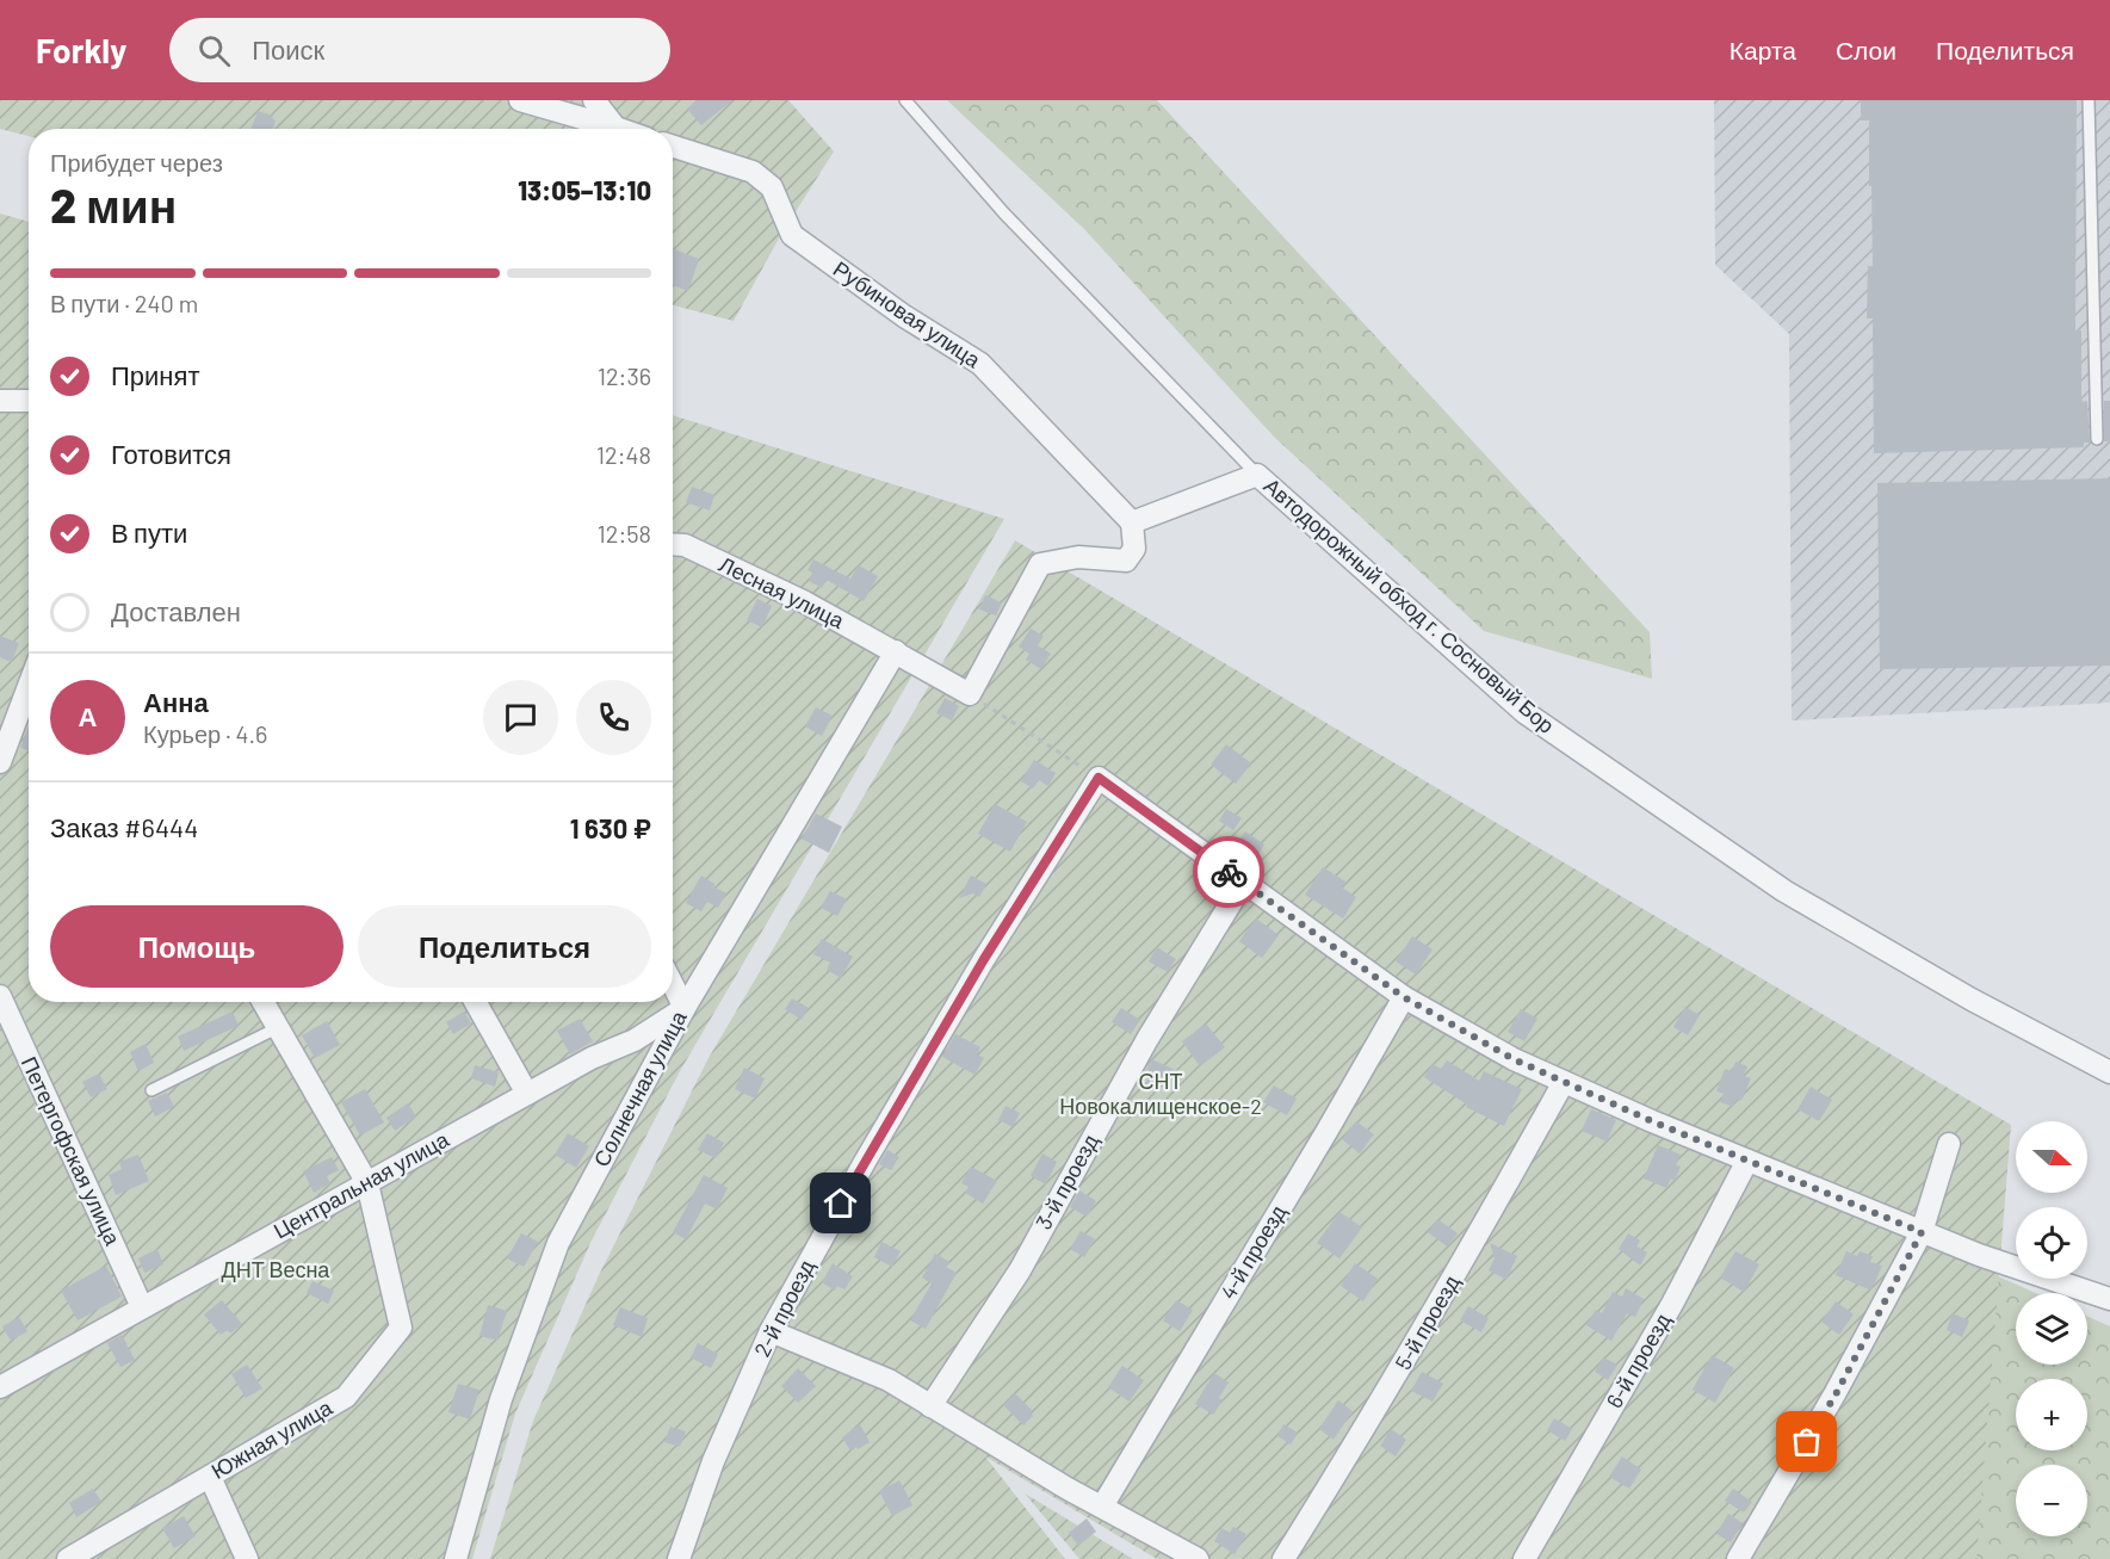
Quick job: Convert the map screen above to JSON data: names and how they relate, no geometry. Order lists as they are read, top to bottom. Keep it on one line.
{"streets":{"street":["Рубиновая улица","Лесная улица","Автодорожный обход г. Сосновый Бор","Солнечная улица","Петергофская улица","3-й проезд","Центральная улица","4-й проезд","2-й проезд","5-й проезд","6-й проезд","Южная улица"]},"crossings":[["Лесная улица","Солнечная улица"],["Солнечная улица","Центральная улица"],["Петергофская улица","Центральная улица"],["Центральная улица","Южная улица"]],"parks":["СНТ Новокалищенское-2","ДНТ Весна"],"north":"right","page":{"header":"Forkly","search":"Поиск","nav":["Карта","Слои","Поделиться"],"heading":["2 мин","Прибудет через","13:05–13:10"],"panel":["Анна","Курьер · 4.6","Заказ #6444","1 630 ₽"],"bar":"В пути · 240 m","list":[["Принят","12:36"],["Готовится","12:48"],["В пути","12:58"],"Доставлен"],"round":"А","buttons":["Помощь","Поделиться"],"map_buttons":["+","−"]}}
